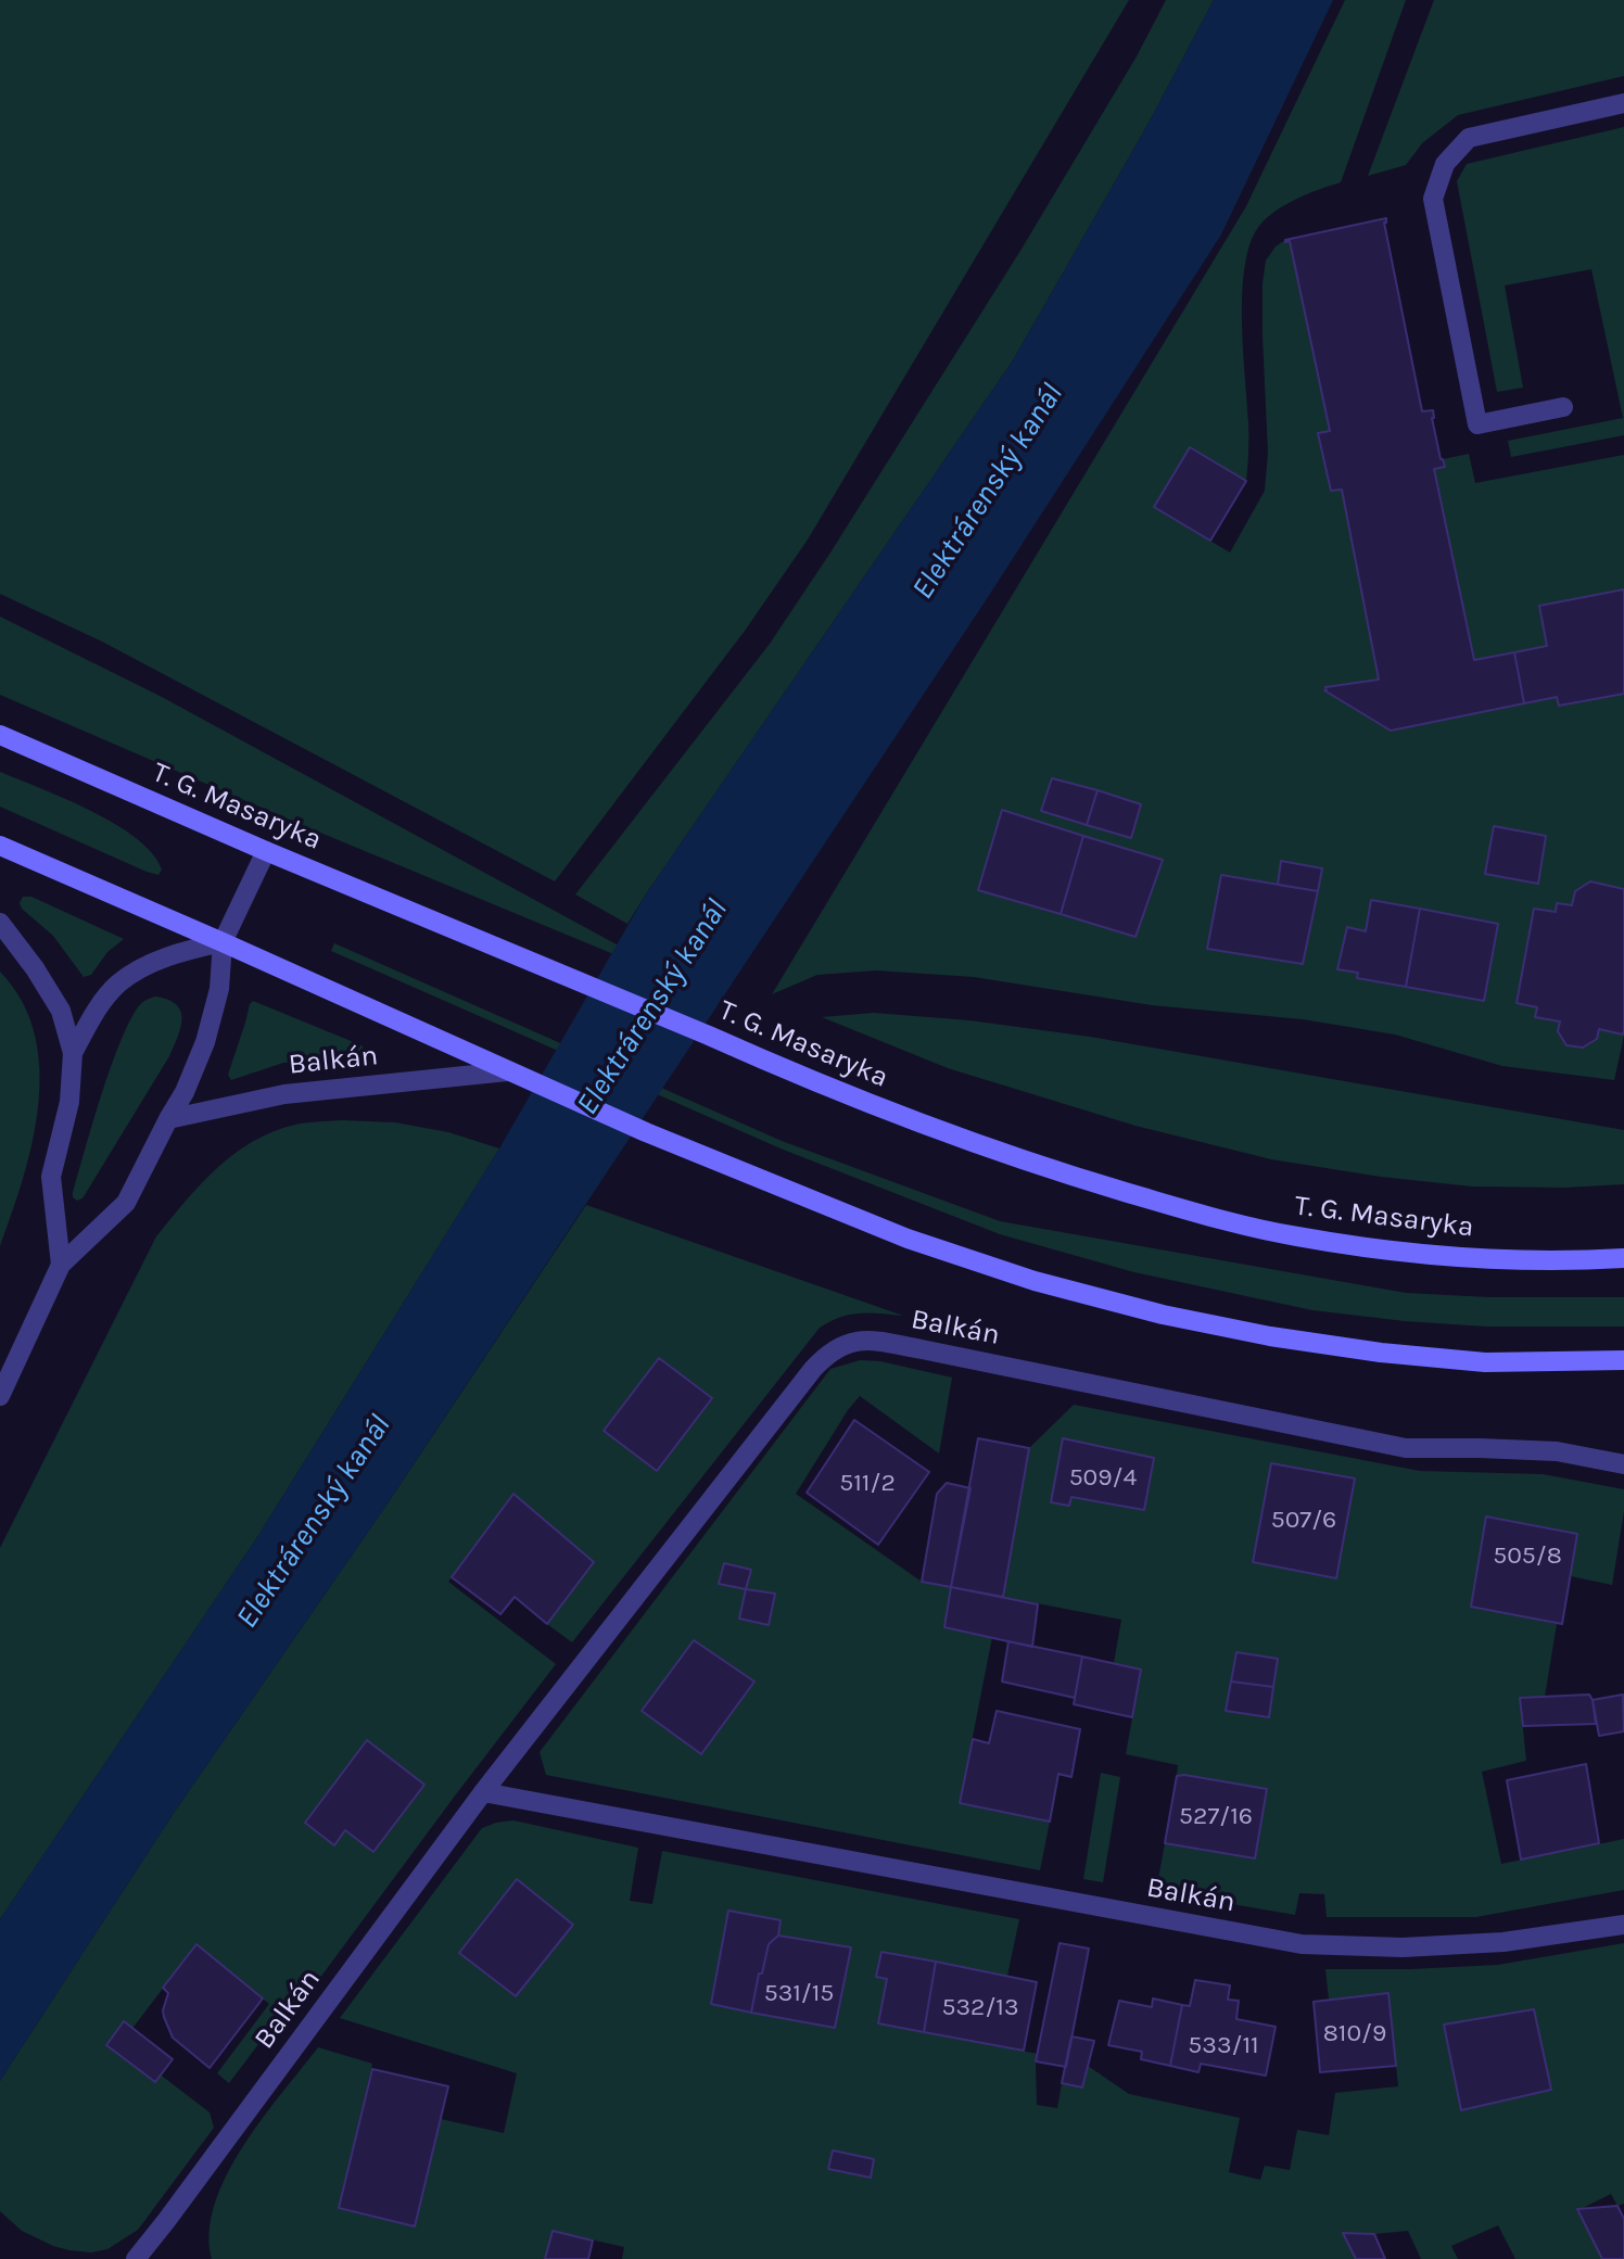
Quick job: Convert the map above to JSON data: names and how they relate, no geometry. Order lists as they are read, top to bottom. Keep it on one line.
{"streets":{"street":["T. G. Masaryka","Balkán"]},"water":["Elektrárenský kanál"],"house_numbers":["509/4","511/2","507/6","505/8","527/16","531/15","532/13","810/9","533/11"]}
